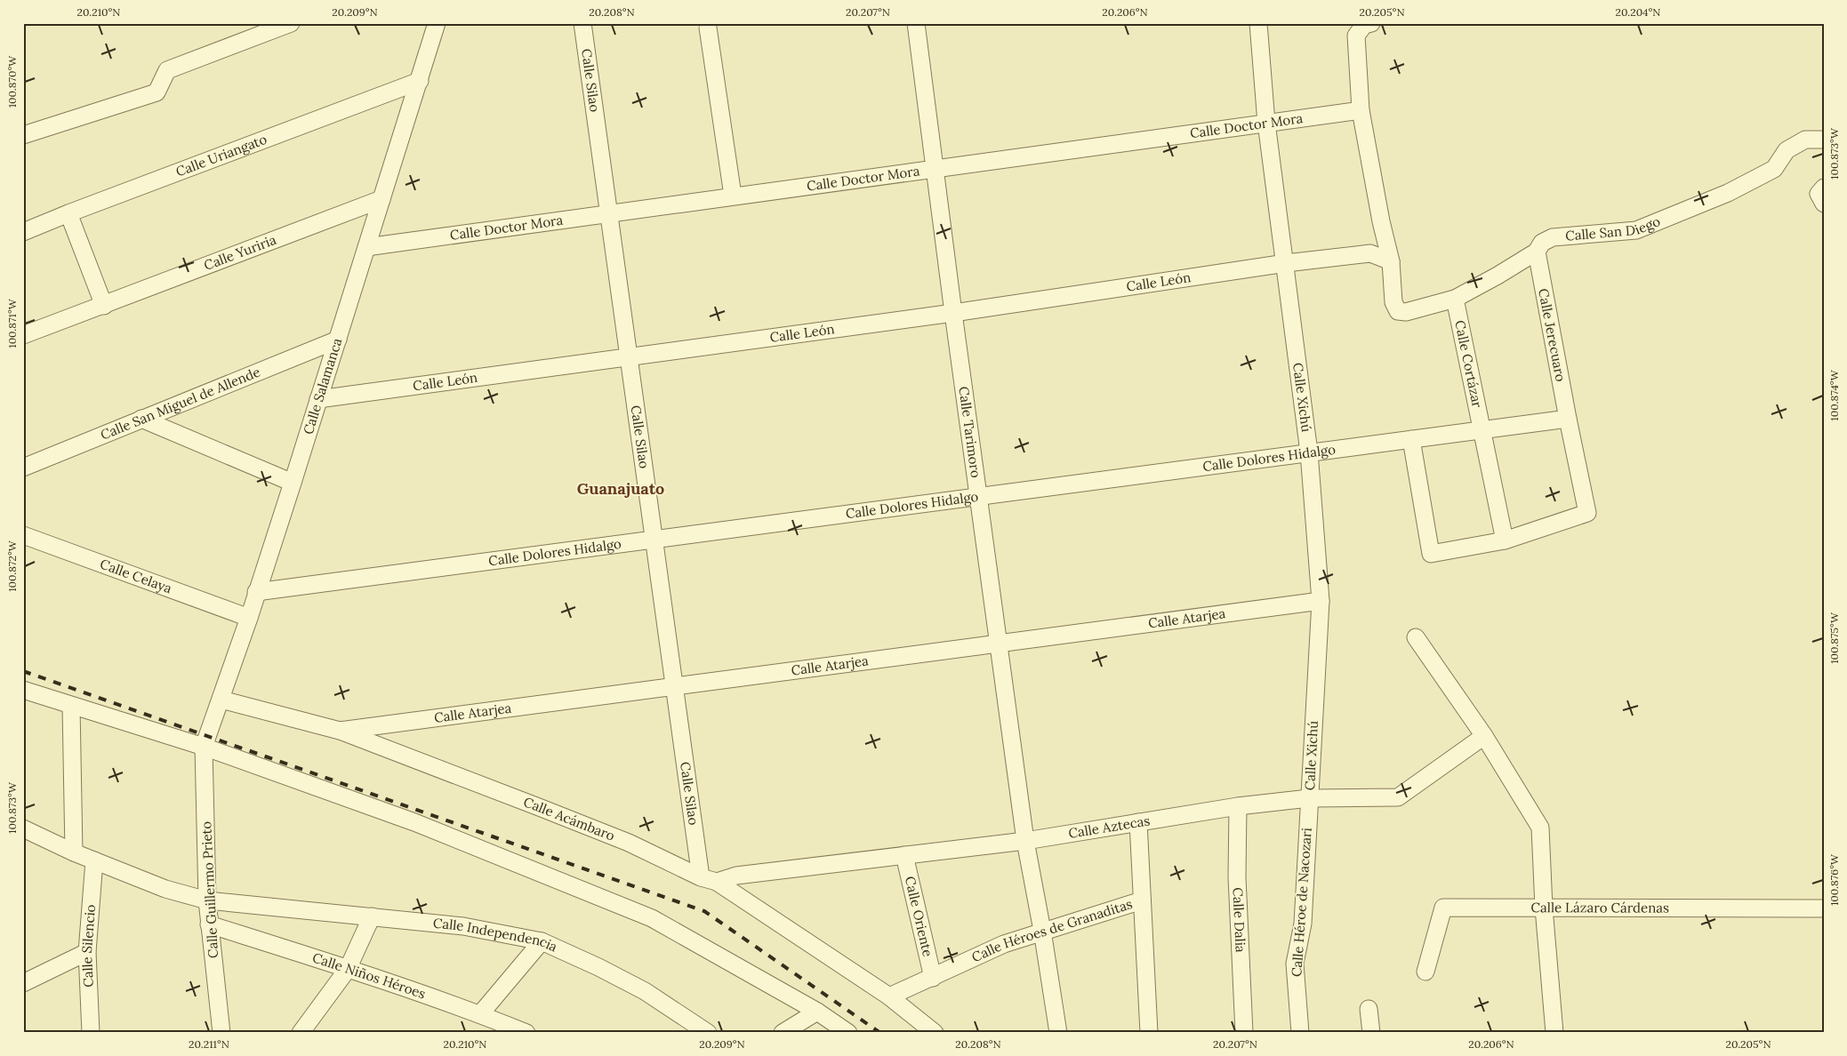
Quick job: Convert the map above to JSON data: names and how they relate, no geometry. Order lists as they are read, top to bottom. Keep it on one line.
{"streets":{"street":["Calle Silao","Calle Doctor Mora","Calle Uriangato","Calle San Diego","Calle Yuriria","Calle León","Calle Jerecuaro","Calle Cortázar","Calle Salamanca","Calle Xichú","Calle San Miguel de Allende","Calle Tarimoro","Calle Dolores Hidalgo","Calle Celaya","Calle Atarjea","Calle Acámbaro","Calle Aztecas","Calle Guillermo Prieto","Calle Héroe de Nacozari","Calle Lázaro Cárdenas","Calle Oriente","Calle Dalia","Calle Héroes de Granaditas","Calle Independencia","Calle Silencio","Calle Niños Héroes"]},"crossings":[["Calle Silao","Calle Doctor Mora"],["Calle Silao","Calle León"],["Calle Silao","Calle Dolores Hidalgo"],["Calle Silao","Calle Atarjea"],["Calle Silao","Calle Acámbaro"],["Calle Silao","Calle Aztecas"],["Calle Doctor Mora","Calle Salamanca"],["Calle Doctor Mora","Calle Xichú"],["Calle Doctor Mora","Calle Tarimoro"],["Calle Uriangato","Calle Salamanca"],["Calle San Diego","Calle León"],["Calle San Diego","Calle Jerecuaro"],["Calle San Diego","Calle Cortázar"],["Calle Yuriria","Calle Salamanca"],["Calle León","Calle Salamanca"],["Calle León","Calle Xichú"],["Calle León","Calle Tarimoro"],["Calle Jerecuaro","Calle Cortázar"],["Calle Jerecuaro","Calle Dolores Hidalgo"],["Calle Cortázar","Calle Dolores Hidalgo"],["Calle Salamanca","Calle San Miguel de Allende"],["Calle Salamanca","Calle Dolores Hidalgo"],["Calle Salamanca","Calle Celaya"],["Calle Salamanca","Calle Acámbaro"],["Calle Salamanca","Calle Guillermo Prieto"],["Calle Xichú","Calle Dolores Hidalgo"],["Calle Xichú","Calle Atarjea"],["Calle Xichú","Calle Aztecas"],["Calle Xichú","Calle Héroe de Nacozari"],["Calle Tarimoro","Calle Dolores Hidalgo"],["Calle Tarimoro","Calle Atarjea"],["Calle Tarimoro","Calle Aztecas"],["Calle Tarimoro","Calle Héroes de Granaditas"],["Calle Atarjea","Calle Acámbaro"],["Calle Acámbaro","Calle Aztecas"],["Calle Acámbaro","Calle Héroes de Granaditas"],["Calle Aztecas","Calle Héroe de Nacozari"],["Calle Aztecas","Calle Oriente"],["Calle Aztecas","Calle Dalia"],["Calle Guillermo Prieto","Calle Independencia"],["Calle Guillermo Prieto","Calle Niños Héroes"],["Calle Oriente","Calle Héroes de Granaditas"],["Calle Independencia","Calle Silencio"]],"districts":["Guanajuato"],"coordinates":["20.210°N","20.209°N","20.208°N","20.207°N","20.206°N","20.205°N","20.204°N","100.870°W","100.873°W","100.871°W","100.874°W","100.872°W","100.875°W","100.876°W","20.211°N"]}
